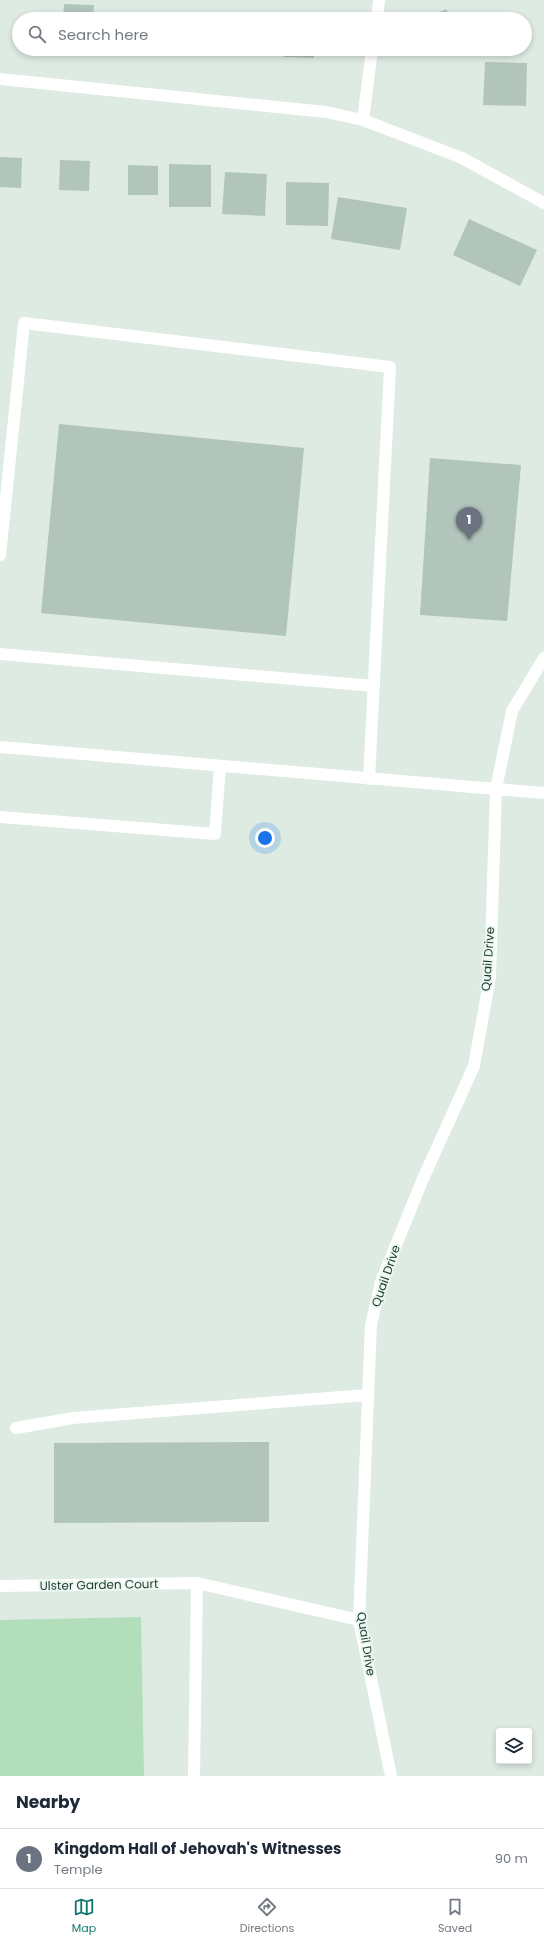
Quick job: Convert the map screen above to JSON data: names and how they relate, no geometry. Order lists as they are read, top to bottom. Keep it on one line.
{"streets":{"street":["Quail Drive","Ulster Garden Court"]},"crossings":[["Quail Drive","Ulster Garden Court"]],"page":{"search":"Search here","pins":"1","heading":"Nearby","list":[{"mark":"1","name":"Kingdom Hall of Jehovah's Witnesses","note":"Temple","value":"90 m"}],"nav":["Map","Directions","Saved"]}}
